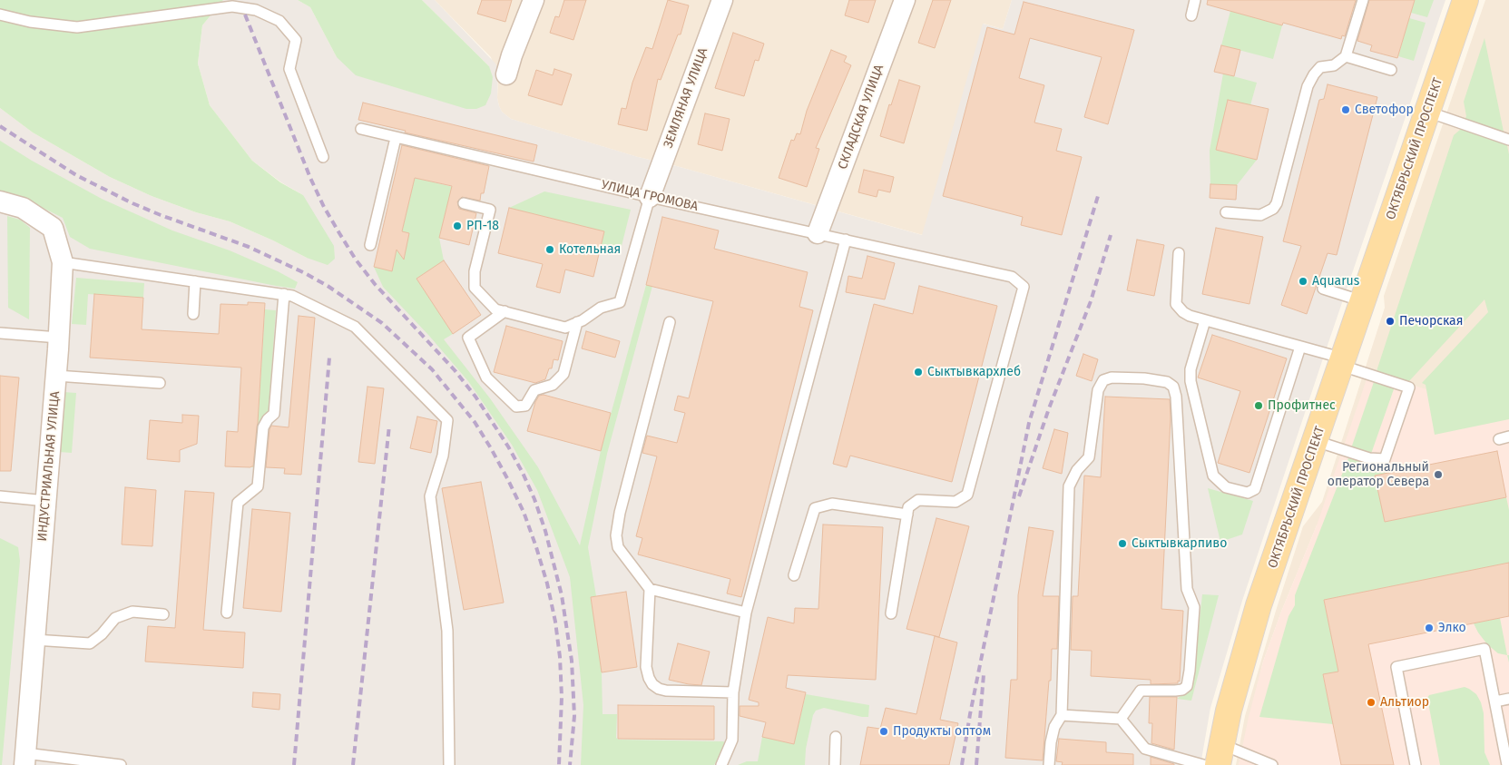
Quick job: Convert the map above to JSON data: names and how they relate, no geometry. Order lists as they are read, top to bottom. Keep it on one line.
{"streets":{"main road":["ОКТЯБРЬСКИЙ ПРОСПЕКТ"],"street":["ЗЕМЛЯНАЯ УЛИЦА","СКЛАДСКАЯ УЛИЦА","ИНДУСТРИАЛЬНАЯ УЛИЦА"],"lane":["УЛИЦА ГРОМОВА"]},"crossings":[["ЗЕМЛЯНАЯ УЛИЦА","УЛИЦА ГРОМОВА"],["СКЛАДСКАЯ УЛИЦА","УЛИЦА ГРОМОВА"]],"places":["Светофор","РП-18","Котельная","Aquarus","Печорская","Сыктывкархлеб","Профитнес","Региональный оператор Севера","Сыктывкарпиво","Элко","Альтиор","Продукты оптом"]}
